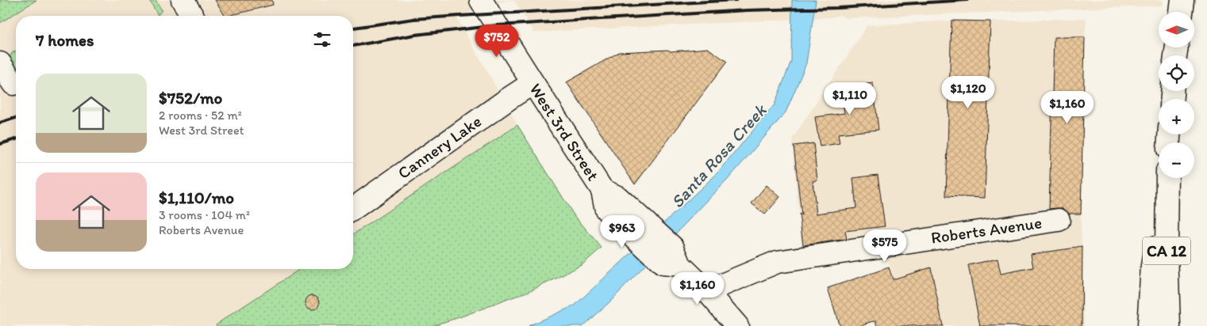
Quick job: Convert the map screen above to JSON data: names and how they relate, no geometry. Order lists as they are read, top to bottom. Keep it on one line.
{"streets":{"main road":["West 3rd Street","Cannery Lake","Roberts Avenue","CA 12"]},"crossings":[["West 3rd Street","Cannery Lake"],["West 3rd Street","Roberts Avenue"]],"water":["Santa Rosa Creek"],"north":"left","page":{"map_buttons":["+","−"],"heading":"7 homes","price":["$752","$1,120","$1,110","$1,160","$963","$575","$1,160"],"list":[{"name":"$752/mo","note":"2 rooms · 52 m² · West 3rd Street"},{"name":"$1,110/mo","note":"3 rooms · 104 m² · Roberts Avenue"}]}}
